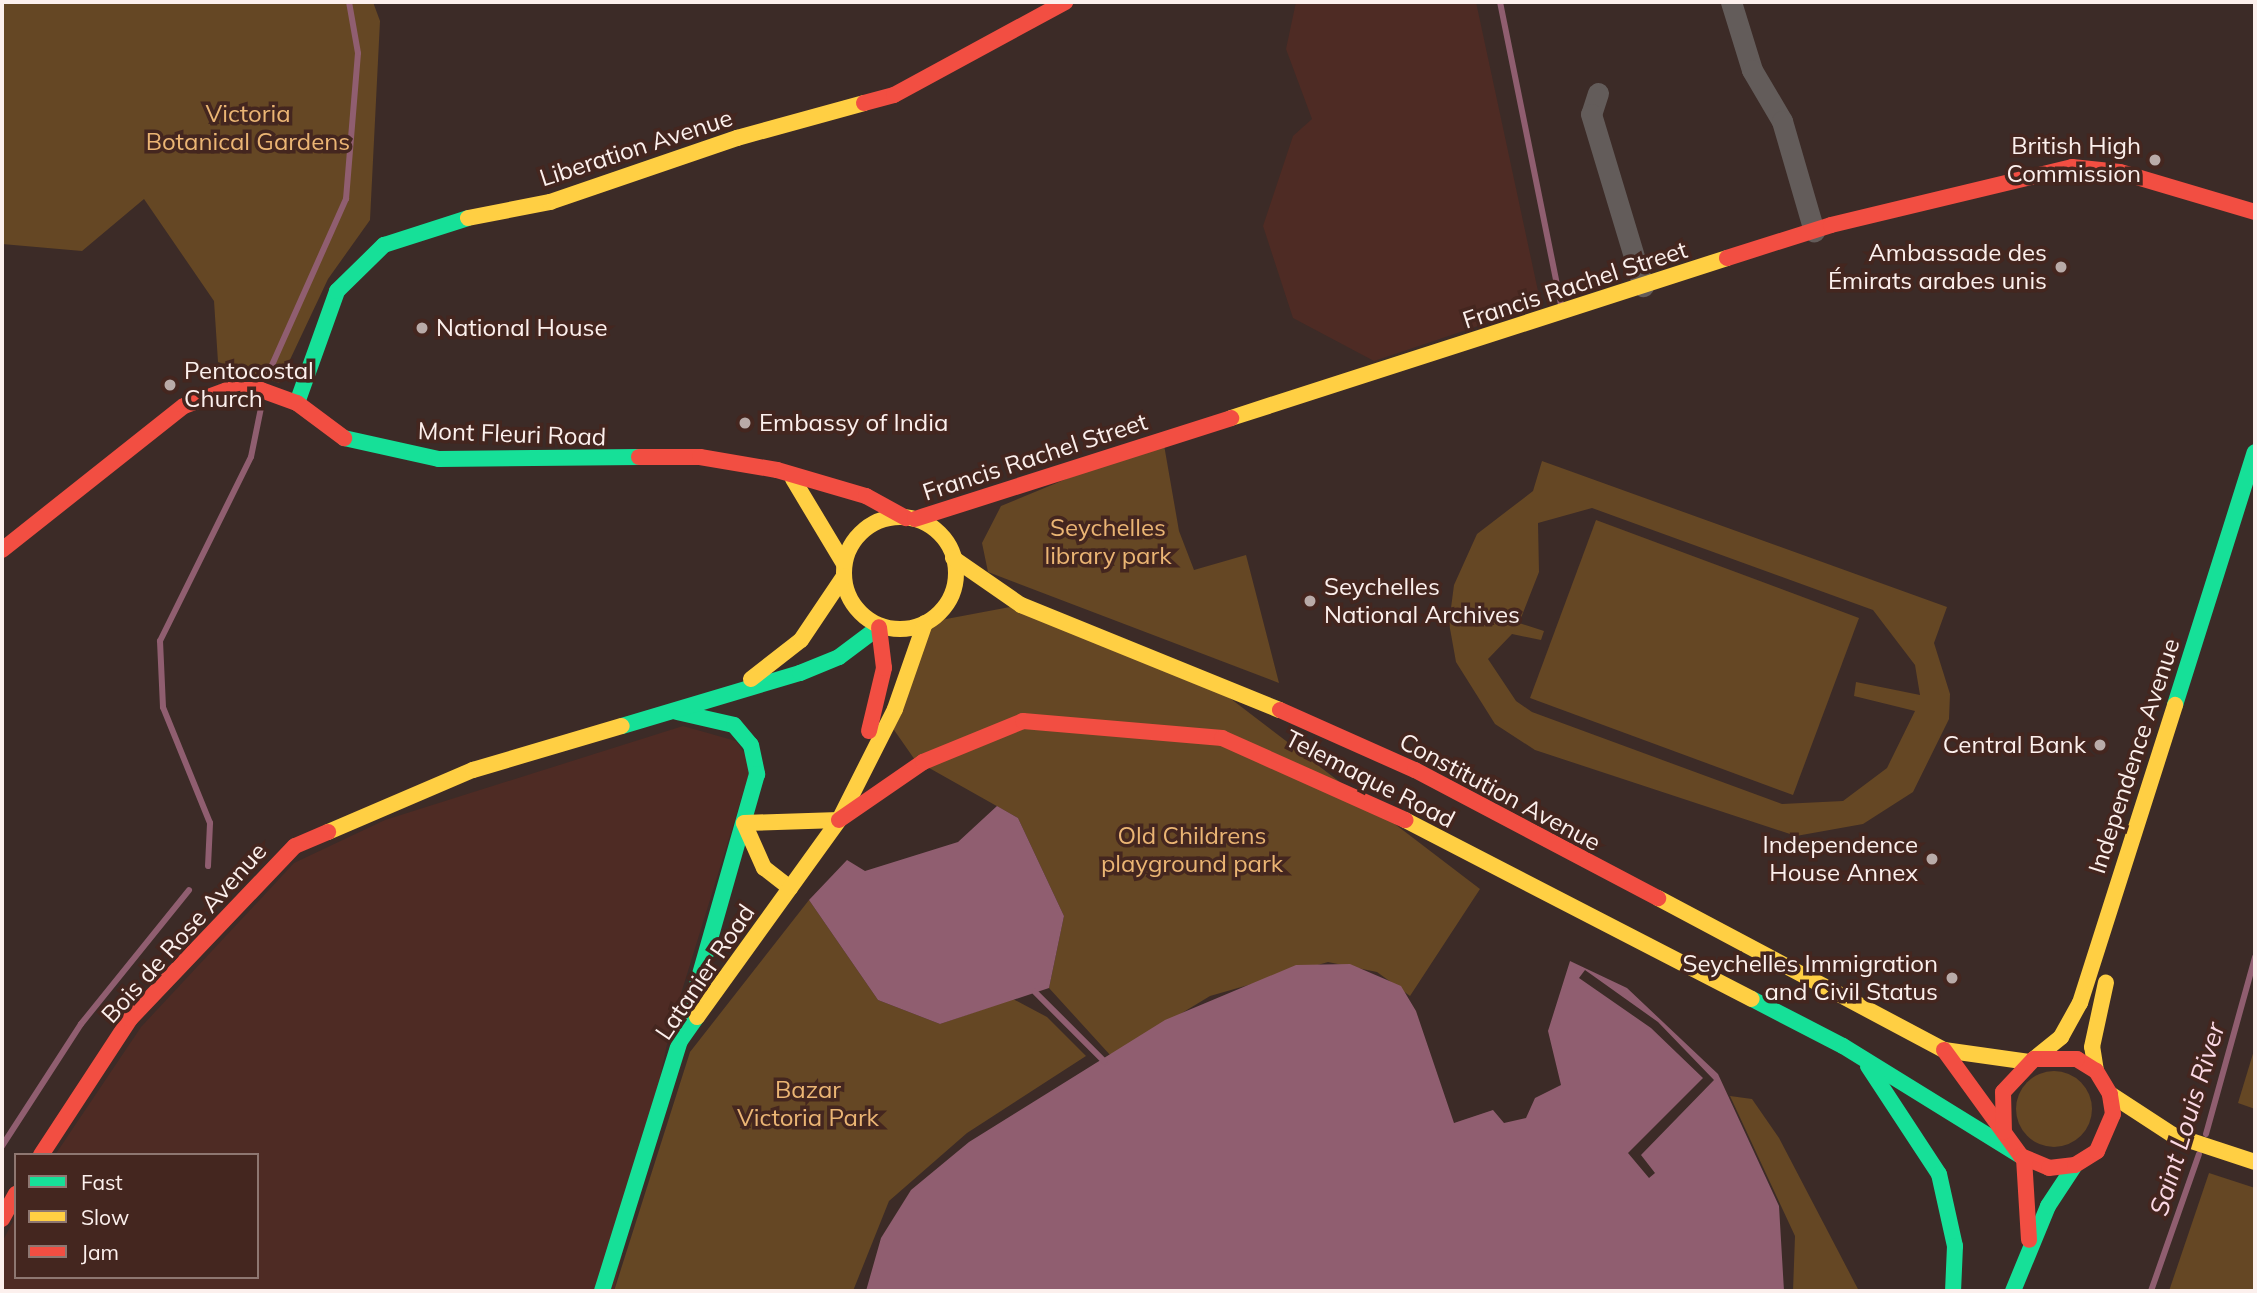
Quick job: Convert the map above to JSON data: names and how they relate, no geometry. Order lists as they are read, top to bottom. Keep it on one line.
{"streets":{"main road":["Liberation Avenue","Francis Rachel Street","Mont Fleuri Road","Independence Avenue","Telemaque Road","Constitution Avenue","Bois de Rose Avenue","Latanier Road"]},"crossings":[["Liberation Avenue","Mont Fleuri Road"],["Francis Rachel Street","Mont Fleuri Road"],["Francis Rachel Street","Constitution Avenue"],["Francis Rachel Street","Bois de Rose Avenue"],["Francis Rachel Street","Latanier Road"],["Mont Fleuri Road","Constitution Avenue"],["Mont Fleuri Road","Bois de Rose Avenue"],["Mont Fleuri Road","Latanier Road"],["Independence Avenue","Telemaque Road"],["Independence Avenue","Constitution Avenue"],["Telemaque Road","Constitution Avenue"],["Telemaque Road","Latanier Road"],["Constitution Avenue","Bois de Rose Avenue"],["Constitution Avenue","Latanier Road"],["Bois de Rose Avenue","Latanier Road"]],"water":["Saint Louis River"],"parks":["Victoria Botanical Gardens","Seychelles library park","Old Childrens playground park","Bazar Victoria Park"],"places":["British High Commission","Ambassade des Émirats arabes unis","National House","Pentocostal Church","Embassy of India","Seychelles National Archives","Central Bank","Independence House Annex","Seychelles Immigration and Civil Status"],"legend":["Fast","Slow","Jam"]}
